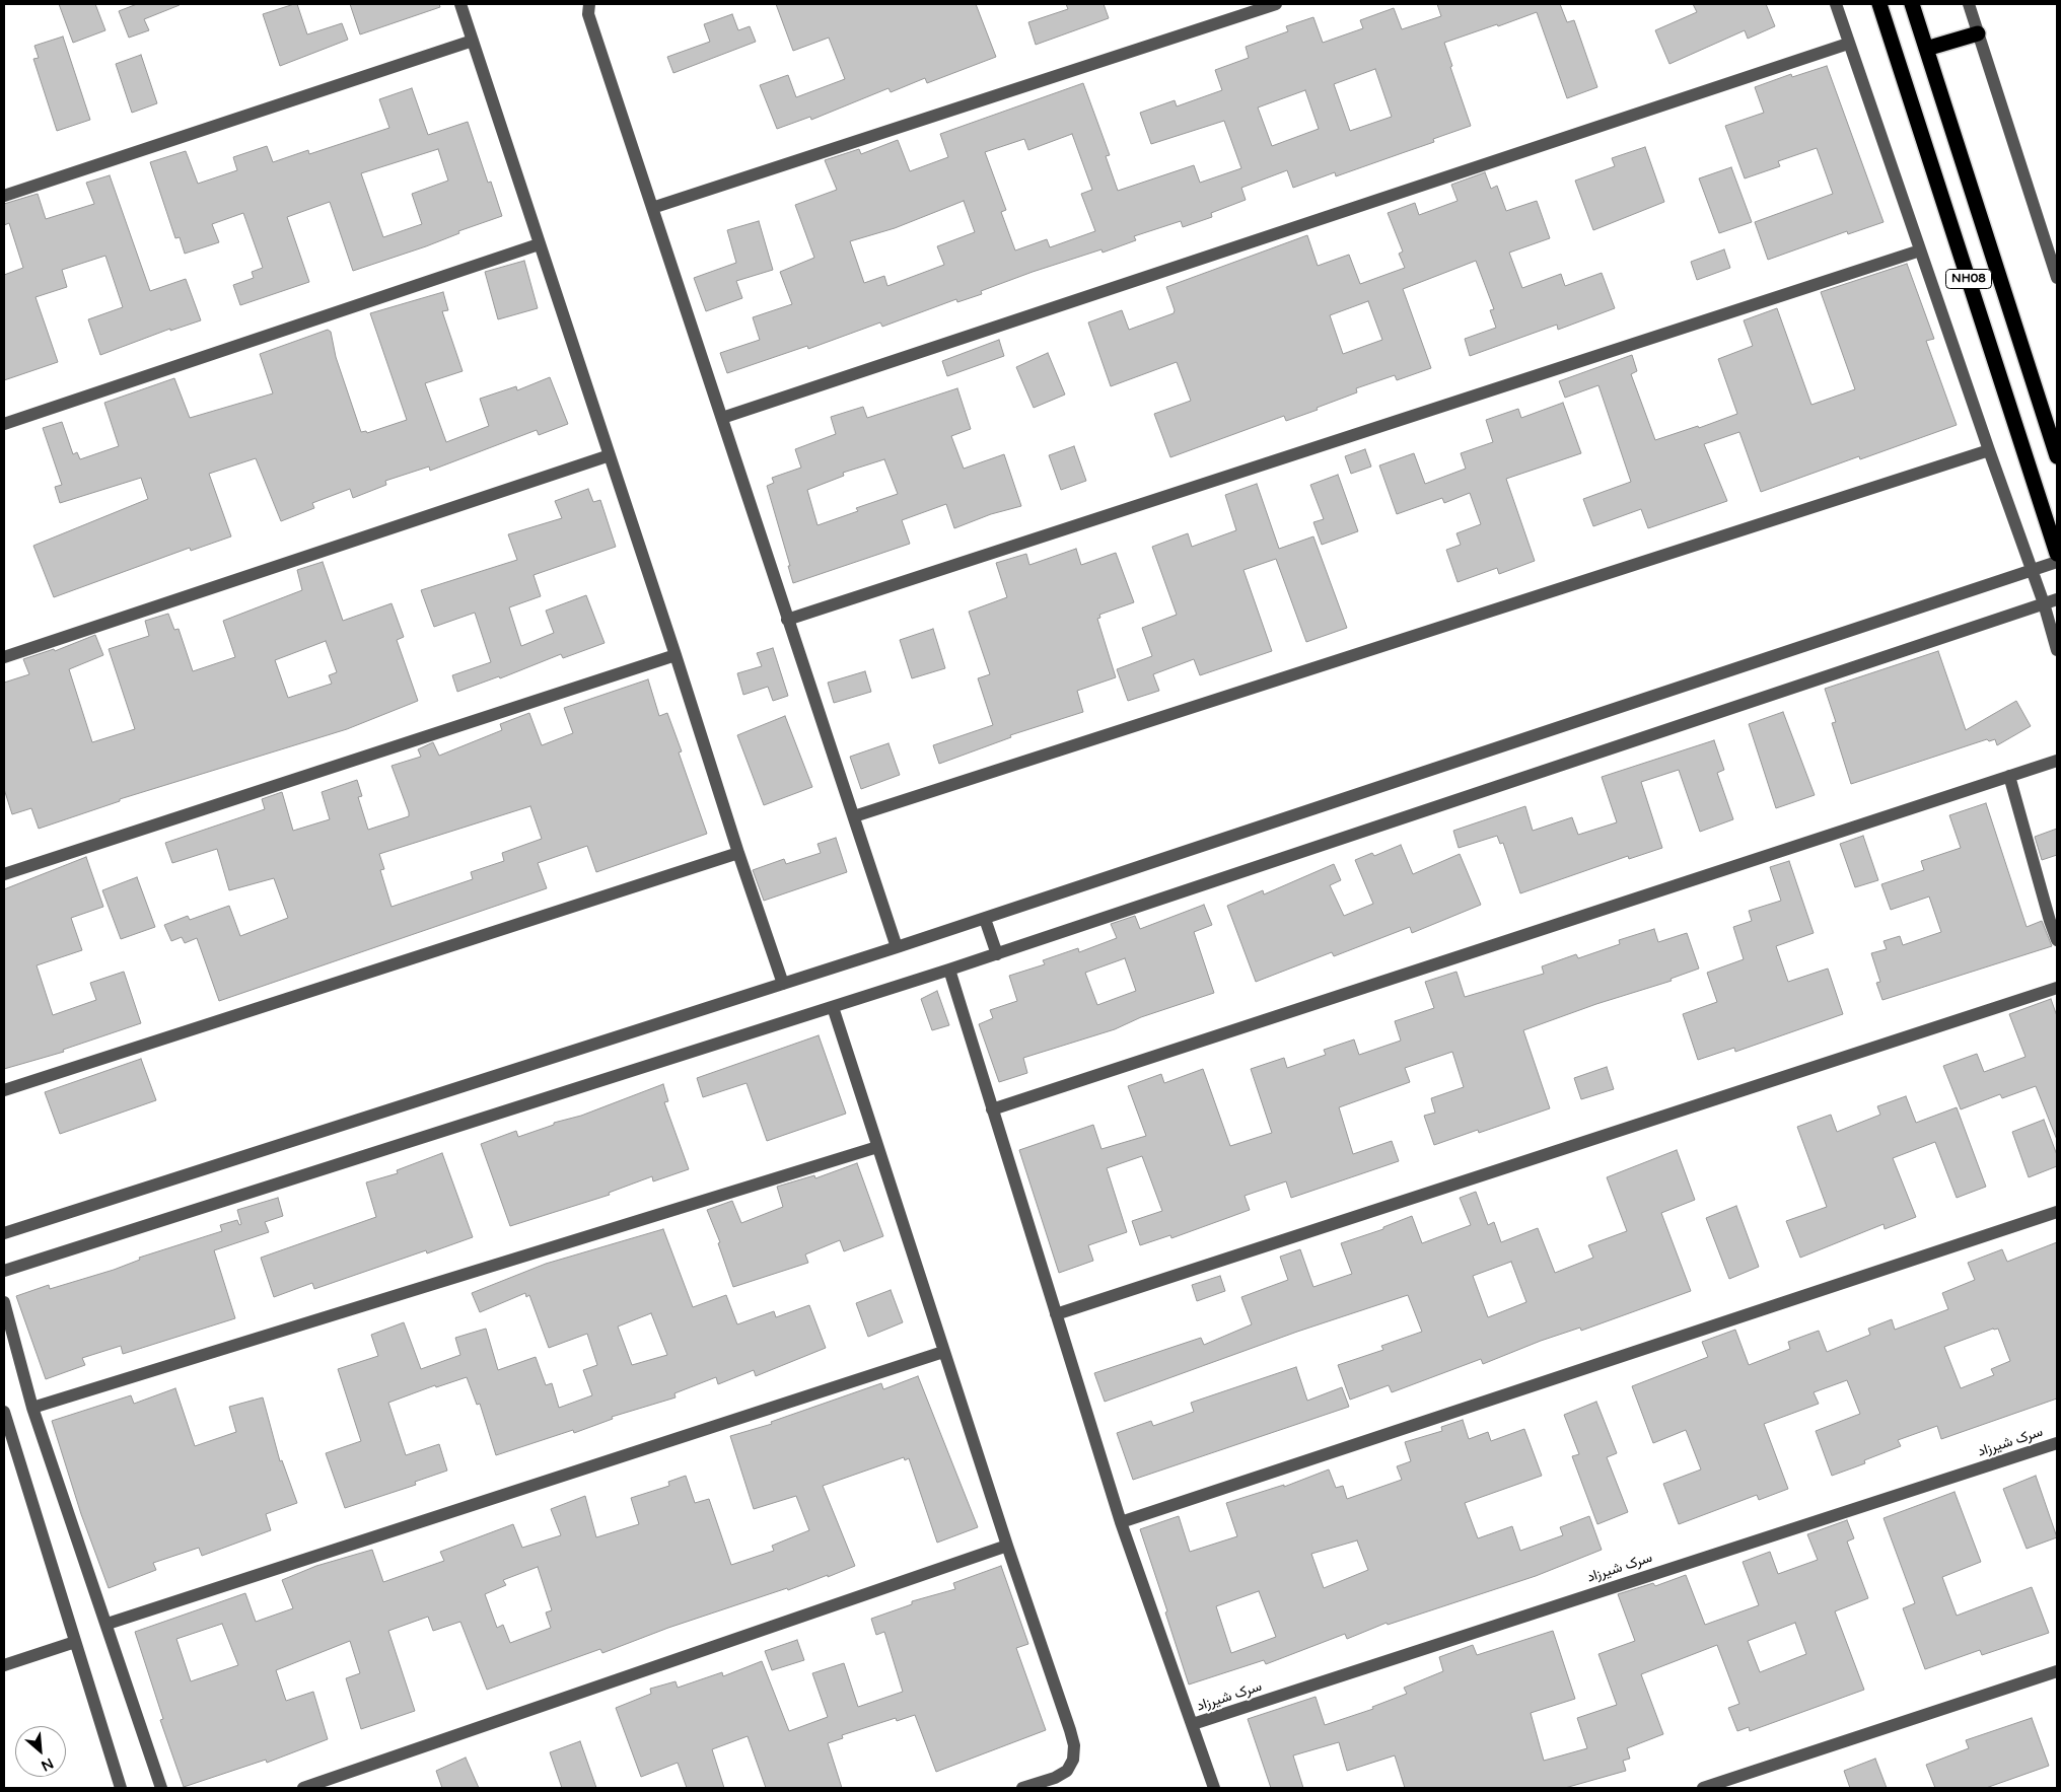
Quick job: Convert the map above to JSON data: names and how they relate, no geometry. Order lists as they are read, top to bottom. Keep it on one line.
{"streets":{"highway":["NH08"],"street":["سرک شیرزاد"]},"north":"bottom right"}
